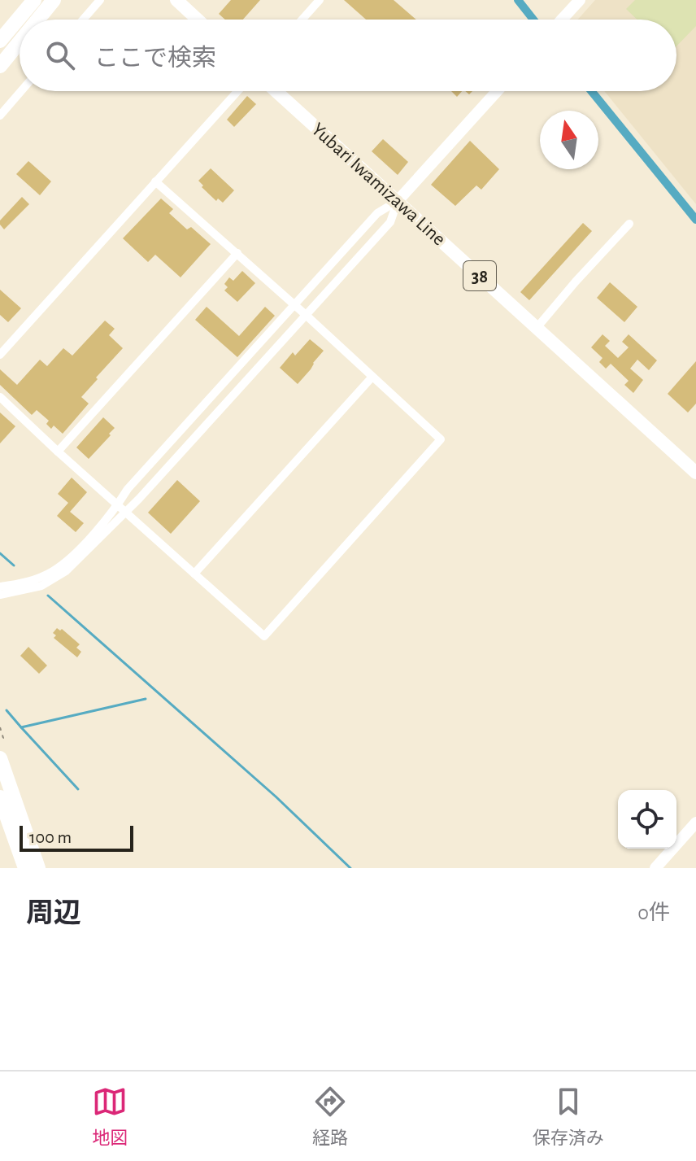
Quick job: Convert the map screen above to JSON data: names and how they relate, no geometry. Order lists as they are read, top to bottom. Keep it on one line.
{"streets":{"main road":["Yubari Iwamizawa Line","38"]},"scale_bar":"100 m","north":"top","page":{"search":"ここで検索","scale":"100 m","heading":["周辺","0件"],"nav":["地図","経路","保存済み"]}}
